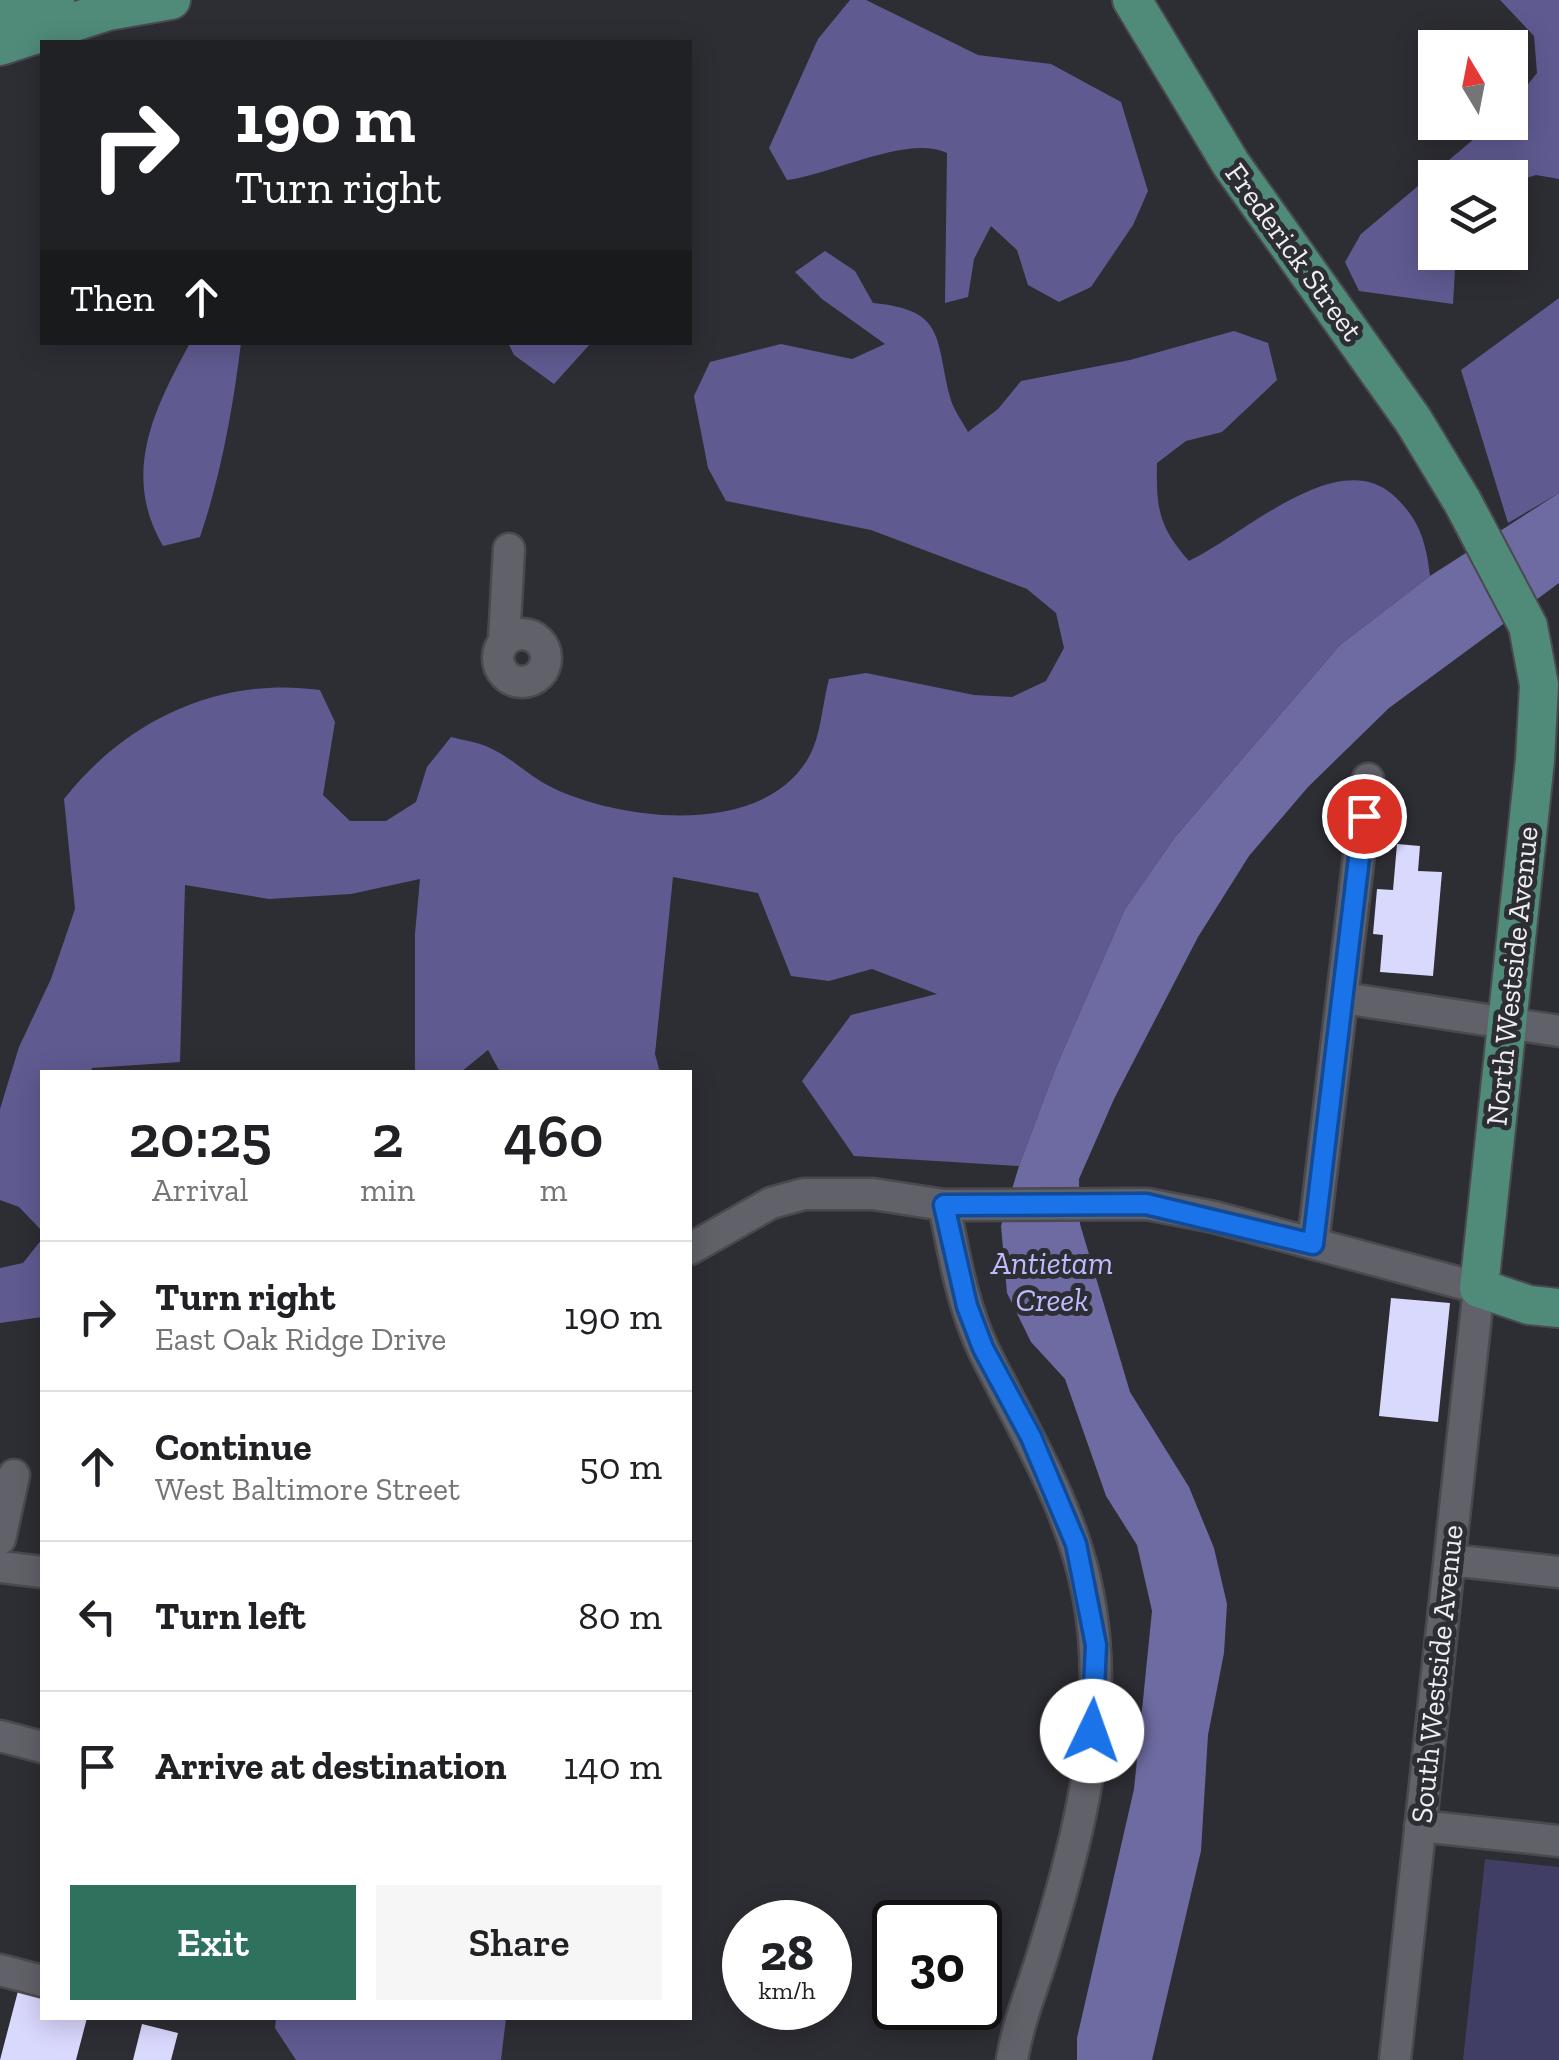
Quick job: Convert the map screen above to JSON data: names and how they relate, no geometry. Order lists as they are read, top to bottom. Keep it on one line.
{"streets":{"main road":["Frederick Street","North Westside Avenue"],"street":["South Westside Avenue"]},"crossings":[["Frederick Street","North Westside Avenue"],["North Westside Avenue","South Westside Avenue"]],"water":["Antietam Creek"],"north":"top","page":{"turn":["190 m","Turn right"],"then":"Then","eta":["20:25","Arrival","2","min","460","m"],"list":[{"name":"Turn right","note":"East Oak Ridge Drive","value":"190 m"},{"name":"Continue","note":"West Baltimore Street","value":"50 m"},{"name":"Turn left","value":"80 m"},{"name":"Arrive at destination","value":"140 m"}],"buttons":["Exit","Share"],"speed":"28 km/h","limit":"30"}}
